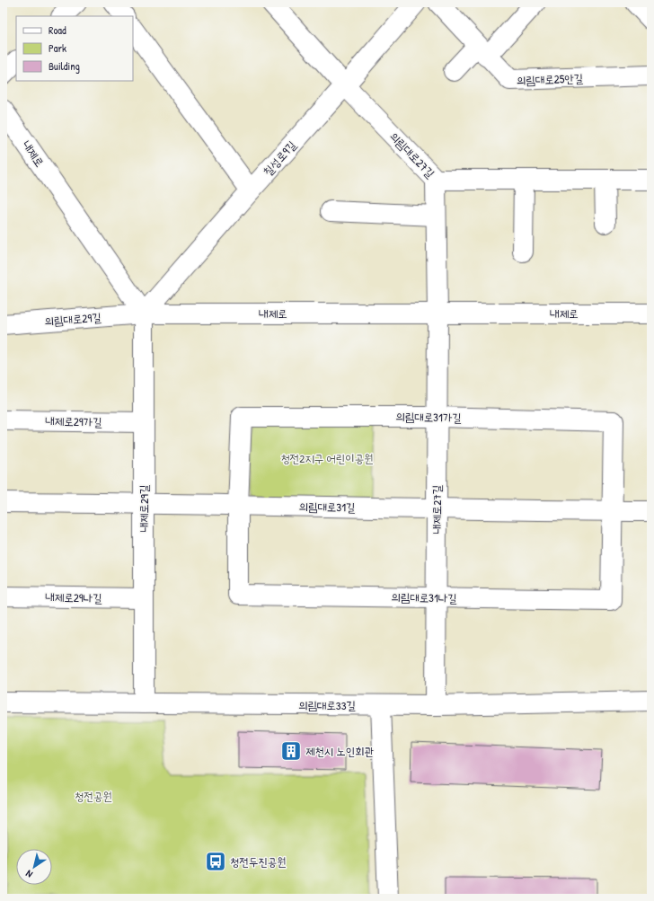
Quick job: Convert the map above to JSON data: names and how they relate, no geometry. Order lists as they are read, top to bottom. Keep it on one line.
{"streets":{"street":["의림대로25안길","내제로","의림대로27길","칠성로9길","의림대로29길","의림대로31가길","내제로29가길","의림대로31길","내제로29길","내제로27길","내제로29나길","의림대로31나길","의림대로33길"]},"crossings":[["내제로","칠성로9길"],["내제로","의림대로29길"],["내제로","내제로29길"],["내제로","내제로27길"],["의림대로27길","칠성로9길"],["의림대로27길","내제로27길"],["칠성로9길","의림대로29길"],["칠성로9길","내제로29길"],["의림대로29길","내제로29길"],["의림대로31가길","의림대로31길"],["의림대로31가길","내제로27길"],["의림대로31가길","의림대로31나길"],["내제로29가길","내제로29길"],["의림대로31길","내제로29길"],["의림대로31길","내제로27길"],["의림대로31길","의림대로31나길"],["내제로29길","내제로29나길"],["내제로29길","의림대로33길"],["내제로27길","의림대로31나길"],["내제로27길","의림대로33길"]],"parks":["청전2지구 어린이공원","청전공원"],"places":{"building":["제천시 노인회관"],"bus stop":["청전두진공원"]},"legend":["Road","Park","Building"],"north":"bottom left"}
